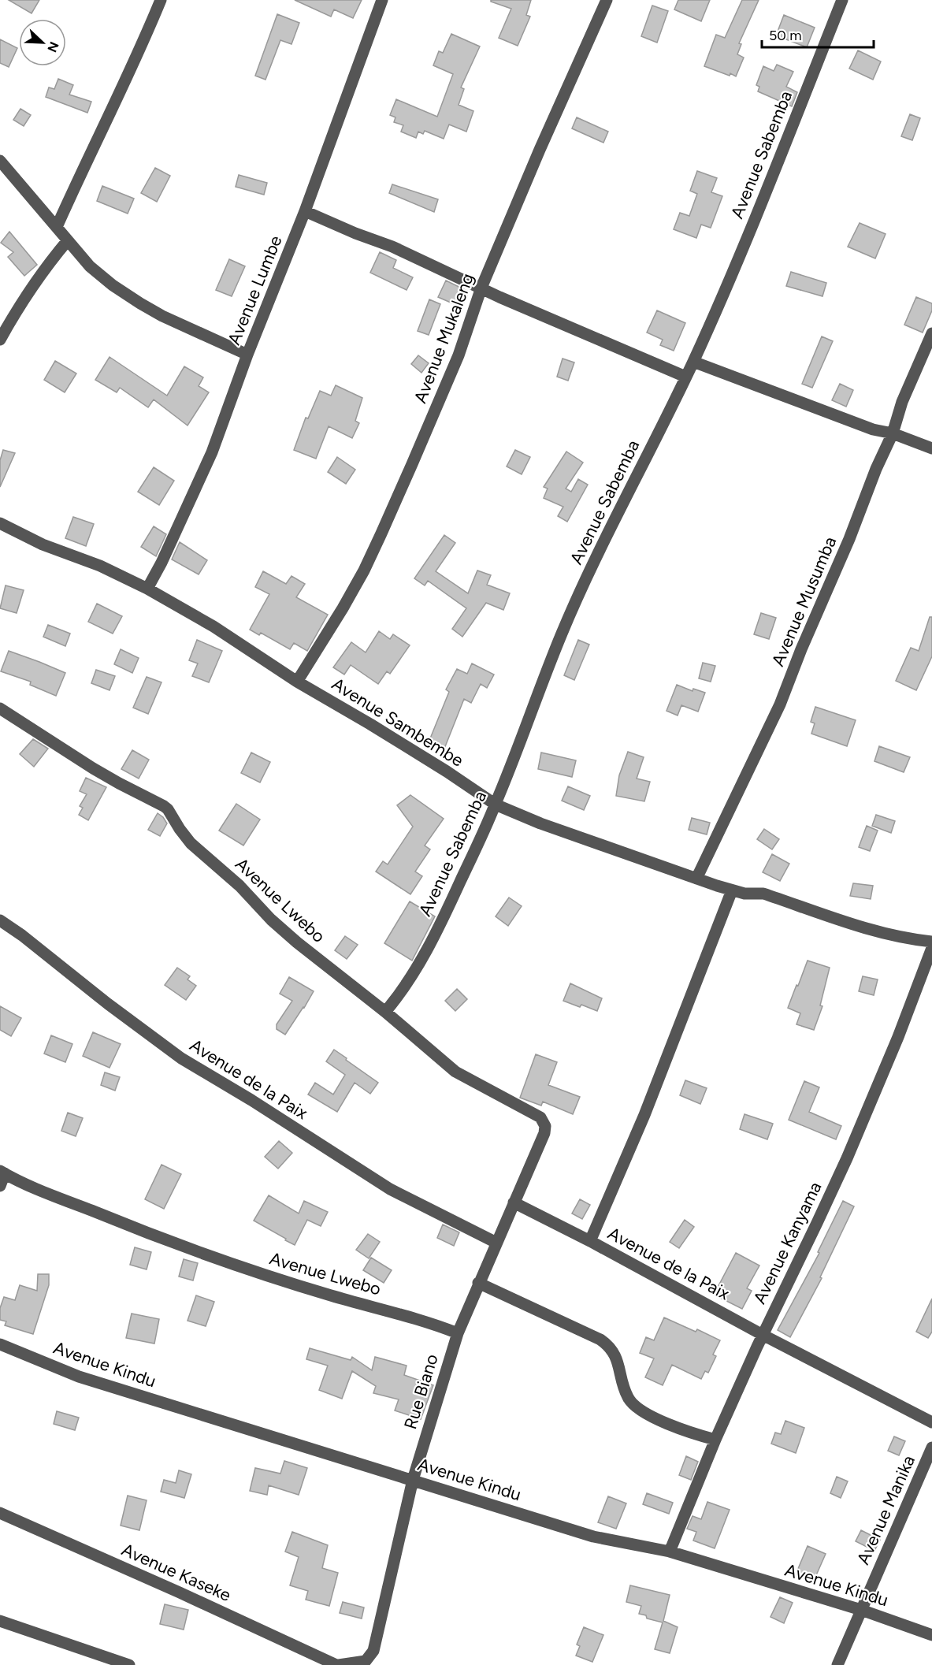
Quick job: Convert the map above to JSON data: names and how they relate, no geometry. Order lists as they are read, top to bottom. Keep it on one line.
{"streets":{"street":["Avenue Sabemba","Avenue Lumbe","Avenue Mukaleng","Avenue Musumba","Avenue Sambembe","Avenue Lwebo","Avenue de la Paix","Avenue Kanyama","Avenue Kindu","Rue Biano","Avenue Manika","Avenue Kaseke"]},"crossings":[["Avenue Sabemba","Avenue Sambembe"],["Avenue Sabemba","Avenue Lwebo"],["Avenue Lumbe","Avenue Sambembe"],["Avenue Mukaleng","Avenue Sambembe"],["Avenue Musumba","Avenue Sambembe"],["Avenue Lwebo","Rue Biano"],["Avenue de la Paix","Avenue Kanyama"],["Avenue de la Paix","Rue Biano"],["Avenue Kanyama","Avenue Kindu"],["Avenue Kindu","Rue Biano"],["Avenue Kindu","Avenue Manika"],["Rue Biano","Avenue Kaseke"]],"scale_bar":"50 m","north":"bottom right"}
